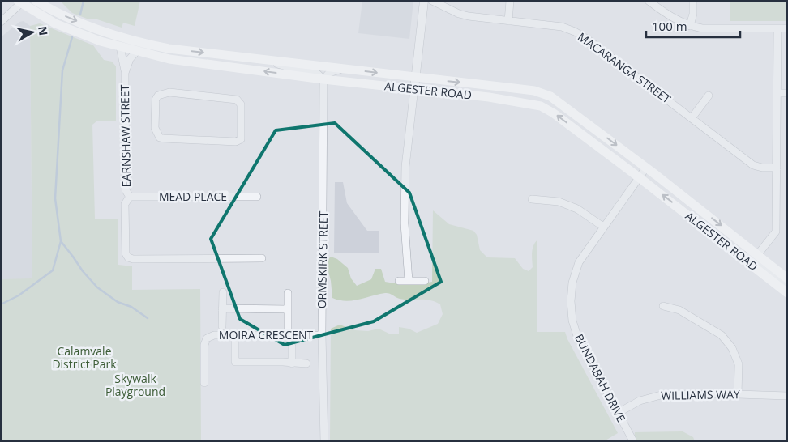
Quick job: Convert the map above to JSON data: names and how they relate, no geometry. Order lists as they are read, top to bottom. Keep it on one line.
{"streets":{"main road":["ALGESTER ROAD"],"street":["MACARANGA STREET","EARNSHAW STREET","MEAD PLACE","ORMSKIRK STREET","MOIRA CRESCENT","BUNDABAH DRIVE","WILLIAMS WAY"]},"crossings":[["ALGESTER ROAD","EARNSHAW STREET"],["ALGESTER ROAD","ORMSKIRK STREET"],["ALGESTER ROAD","BUNDABAH DRIVE"],["EARNSHAW STREET","MEAD PLACE"],["ORMSKIRK STREET","MOIRA CRESCENT"],["BUNDABAH DRIVE","WILLIAMS WAY"]],"parks":["Calamvale District Park","Skywalk Playground"],"scale_bar":"100 m","north":"right"}
